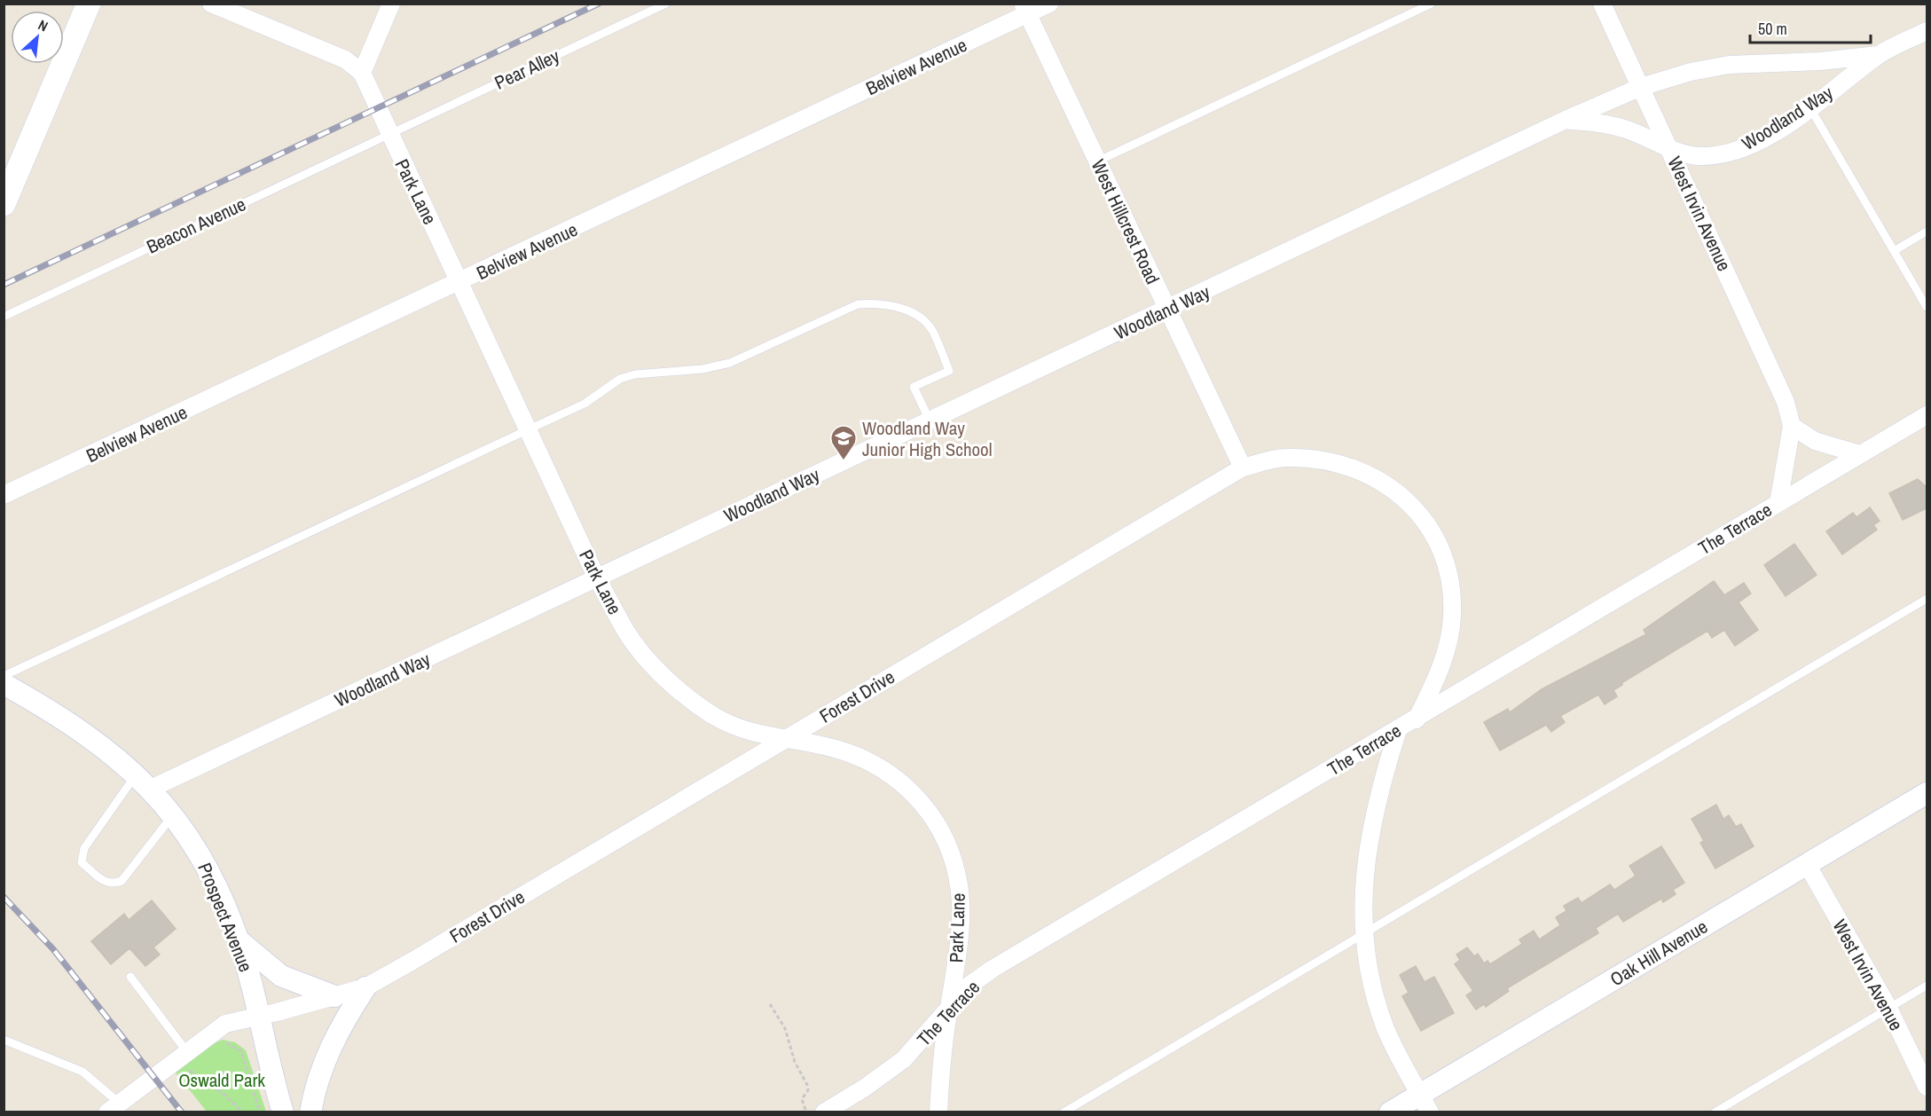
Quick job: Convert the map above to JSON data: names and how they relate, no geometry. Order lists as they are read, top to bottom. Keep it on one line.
{"streets":{"street":["Belview Avenue","Woodland Way","Park Lane","West Irvin Avenue","West Hillcrest Road","The Terrace","Forest Drive","Prospect Avenue","Oak Hill Avenue"],"lane":["Pear Alley","Beacon Avenue"]},"crossings":[["Belview Avenue","Park Lane"],["Belview Avenue","West Hillcrest Road"],["Pear Alley","Park Lane"],["Pear Alley","Beacon Avenue"],["Woodland Way","Park Lane"],["Woodland Way","West Irvin Avenue"],["Woodland Way","West Hillcrest Road"],["Woodland Way","Prospect Avenue"],["Park Lane","Beacon Avenue"],["Park Lane","The Terrace"],["Park Lane","Forest Drive"],["West Irvin Avenue","The Terrace"],["West Irvin Avenue","Oak Hill Avenue"],["West Hillcrest Road","Forest Drive"],["The Terrace","Forest Drive"],["Forest Drive","Prospect Avenue"]],"parks":["Oswald Park"],"places":{"school or university":["Woodland Way Junior High School"]},"scale_bar":"50 m","north":"top right"}
